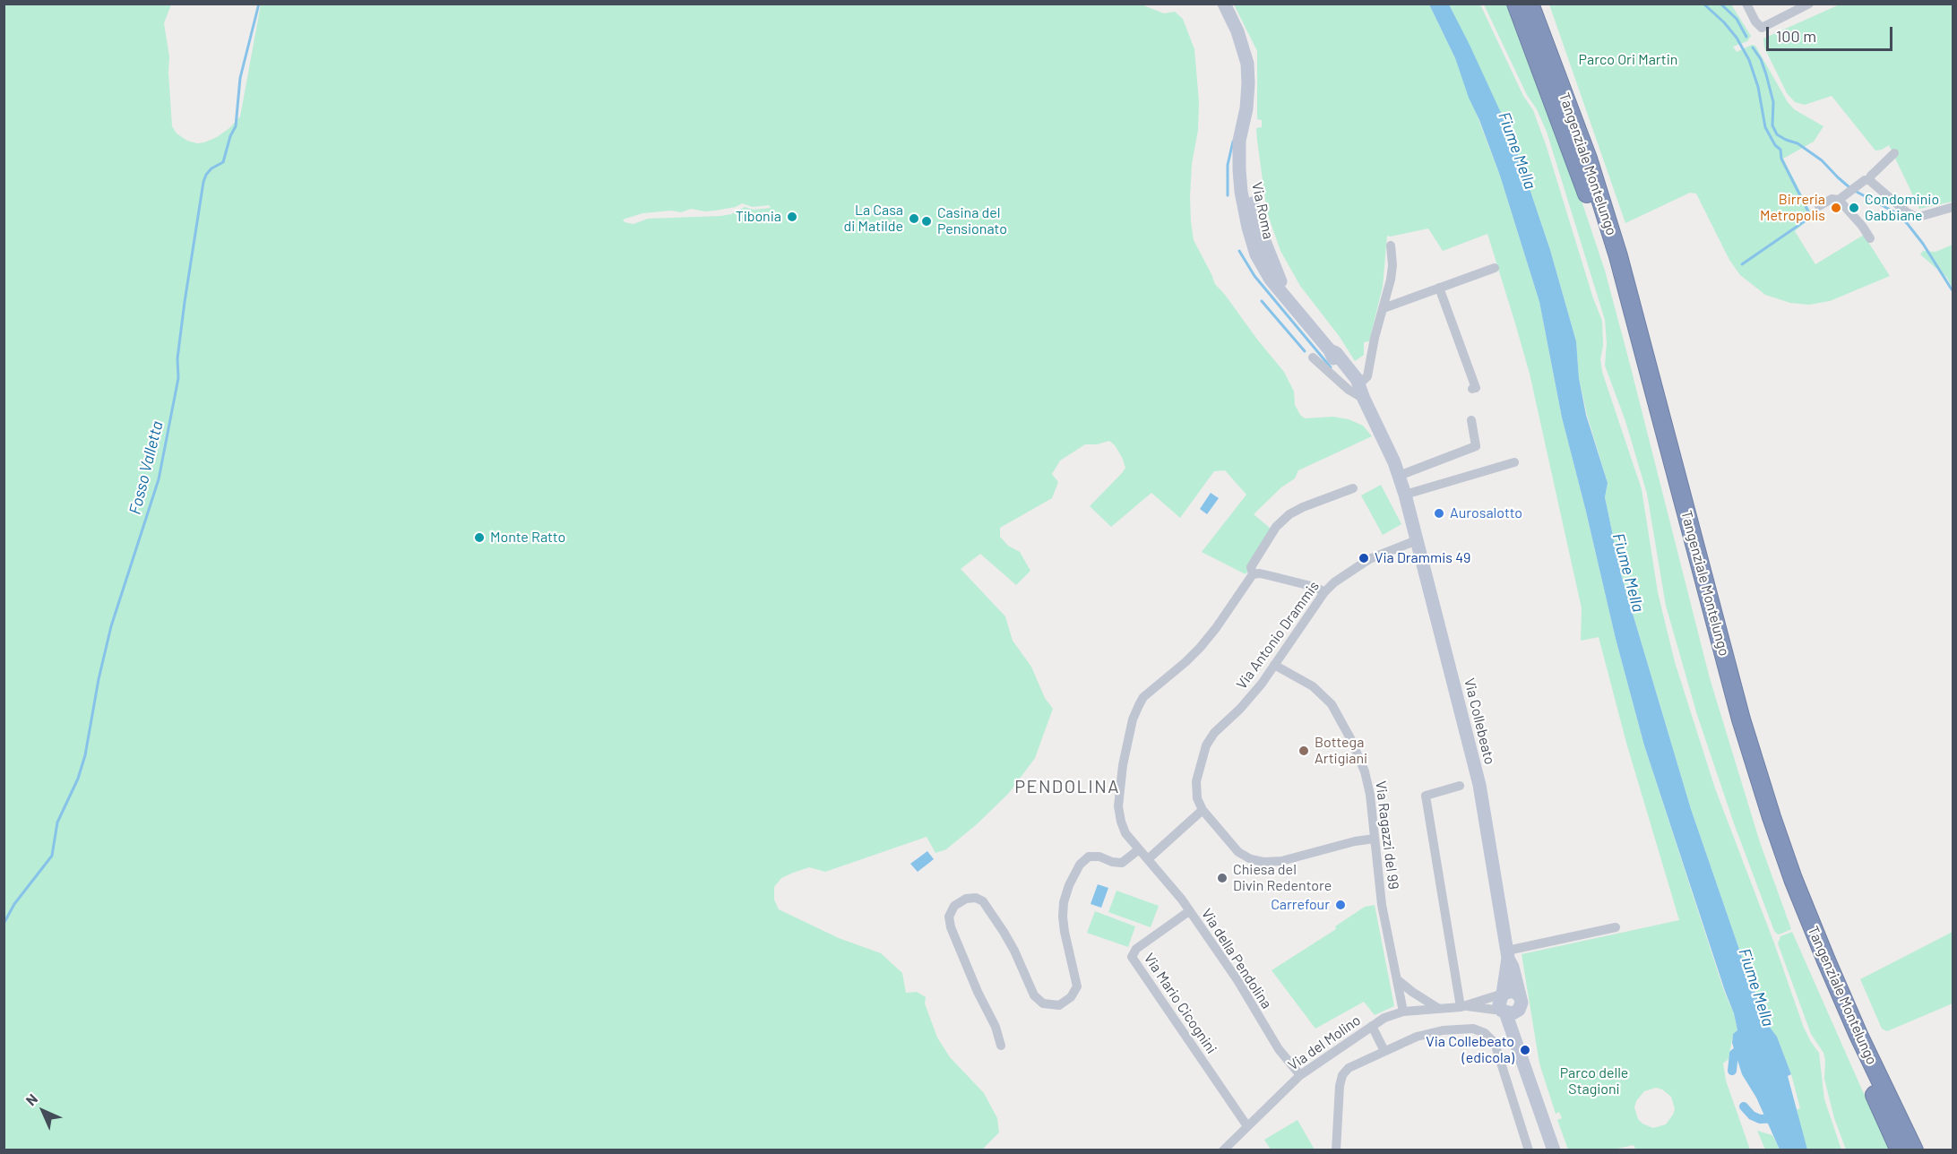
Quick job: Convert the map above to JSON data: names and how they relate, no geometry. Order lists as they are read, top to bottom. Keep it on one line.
{"streets":{"highway":["Tangenziale Montelungo"],"street":["Via Roma","Via Antonio Drammis","Via Collebeato","Via Ragazzi del 99","Via della Pendolina","Via Mario Cicognini","Via del Molino"]},"crossings":[["Via Roma","Via Collebeato"],["Via Antonio Drammis","Via Collebeato"],["Via Antonio Drammis","Via Ragazzi del 99"],["Via Collebeato","Via del Molino"],["Via Ragazzi del 99","Via del Molino"],["Via della Pendolina","Via Mario Cicognini"],["Via della Pendolina","Via del Molino"],["Via Mario Cicognini","Via del Molino"]],"districts":["PENDOLINA"],"water":["Fiume Mella","Fosso Valletta"],"parks":["Parco Ori Martin","Parco delle Stagioni"],"places":["Birreria Metropolis","Condominio Gabbiane","Tibonia","La Casa di Matilde","Casina del Pensionato","Aurosalotto","Monte Ratto","Via Drammis 49","Bottega Artigiani","Chiesa del Divin Redentore","Carrefour","Via Collebeato (edicola)"],"scale_bar":"100 m","north":"top left"}
